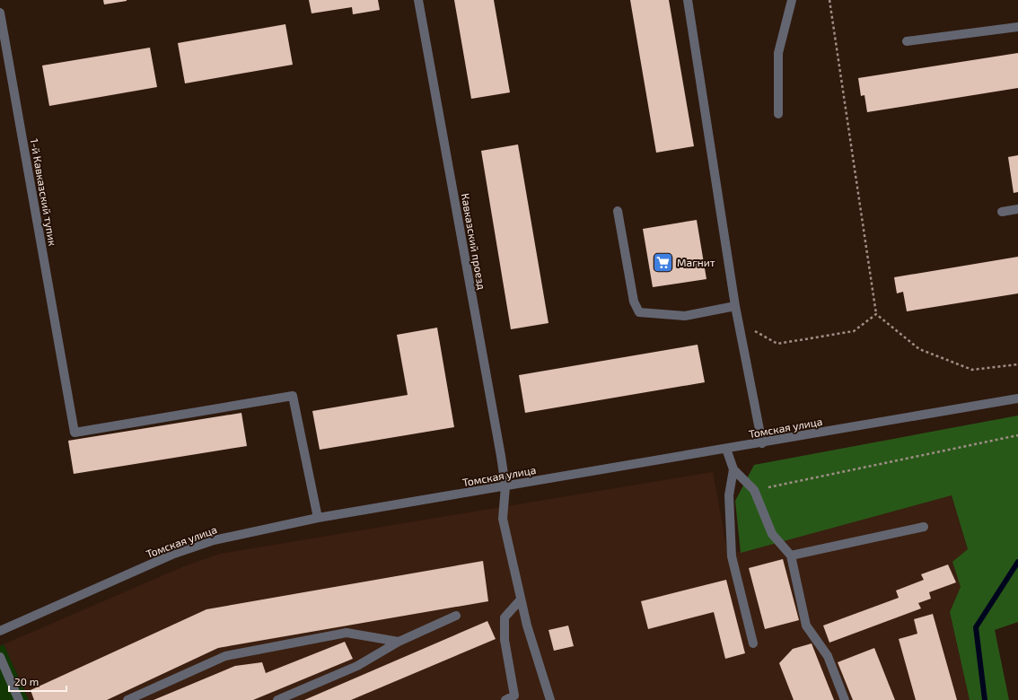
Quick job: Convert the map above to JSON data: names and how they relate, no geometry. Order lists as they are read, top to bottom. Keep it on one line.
{"streets":{"street":["1-й Кавказский тупик","Кавказский проезд","Томская улица"]},"crossings":[["1-й Кавказский тупик","Томская улица"],["Кавказский проезд","Томская улица"]],"places":{"supermarket":["Магнит"]},"scale_bar":"20 m"}
